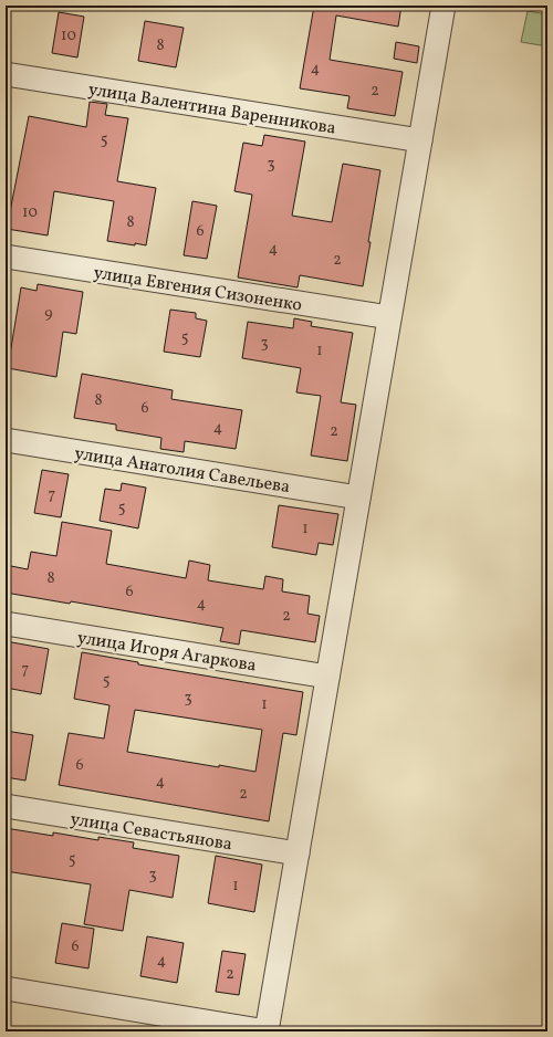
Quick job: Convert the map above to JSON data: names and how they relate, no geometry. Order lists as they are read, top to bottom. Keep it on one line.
{"streets":{"street":["улица Валентина Варенникова","улица Евгения Сизоненко","улица Анатолия Савельева","улица Игоря Агаркова","улица Севастьянова"]},"house_numbers":["10","8","4","2","5","3","10","8","6","4","2","9","5","3","1","8","6","4","2","7","5","1","8","6","4","2","7","5","3","1","6","4","2","5","3","1","6","4","2"]}
